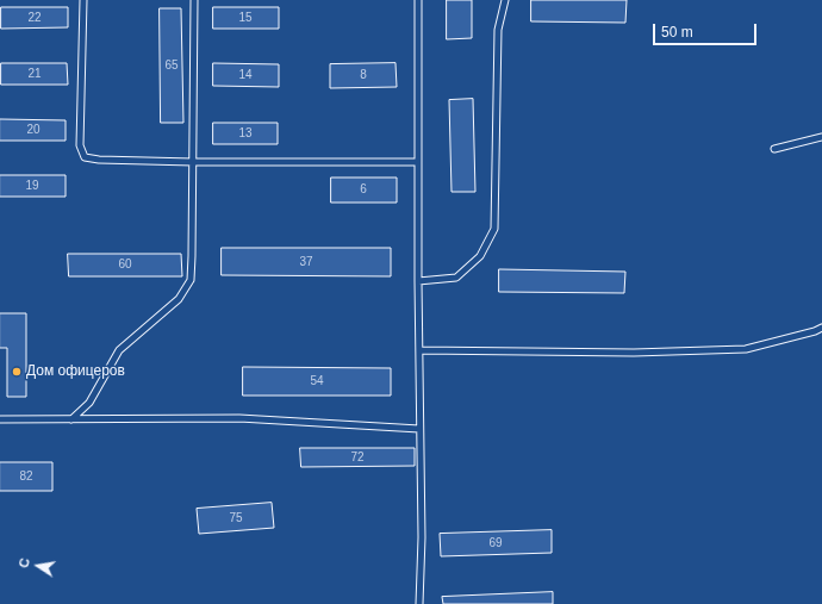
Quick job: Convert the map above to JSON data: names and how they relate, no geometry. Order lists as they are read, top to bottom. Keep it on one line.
{"places":["Дом офицеров"],"house_numbers":["22","15","65","21","14","8","20","13","19","6","37","60","54","72","82","75","69"],"scale_bar":"50 m","north":"left"}
